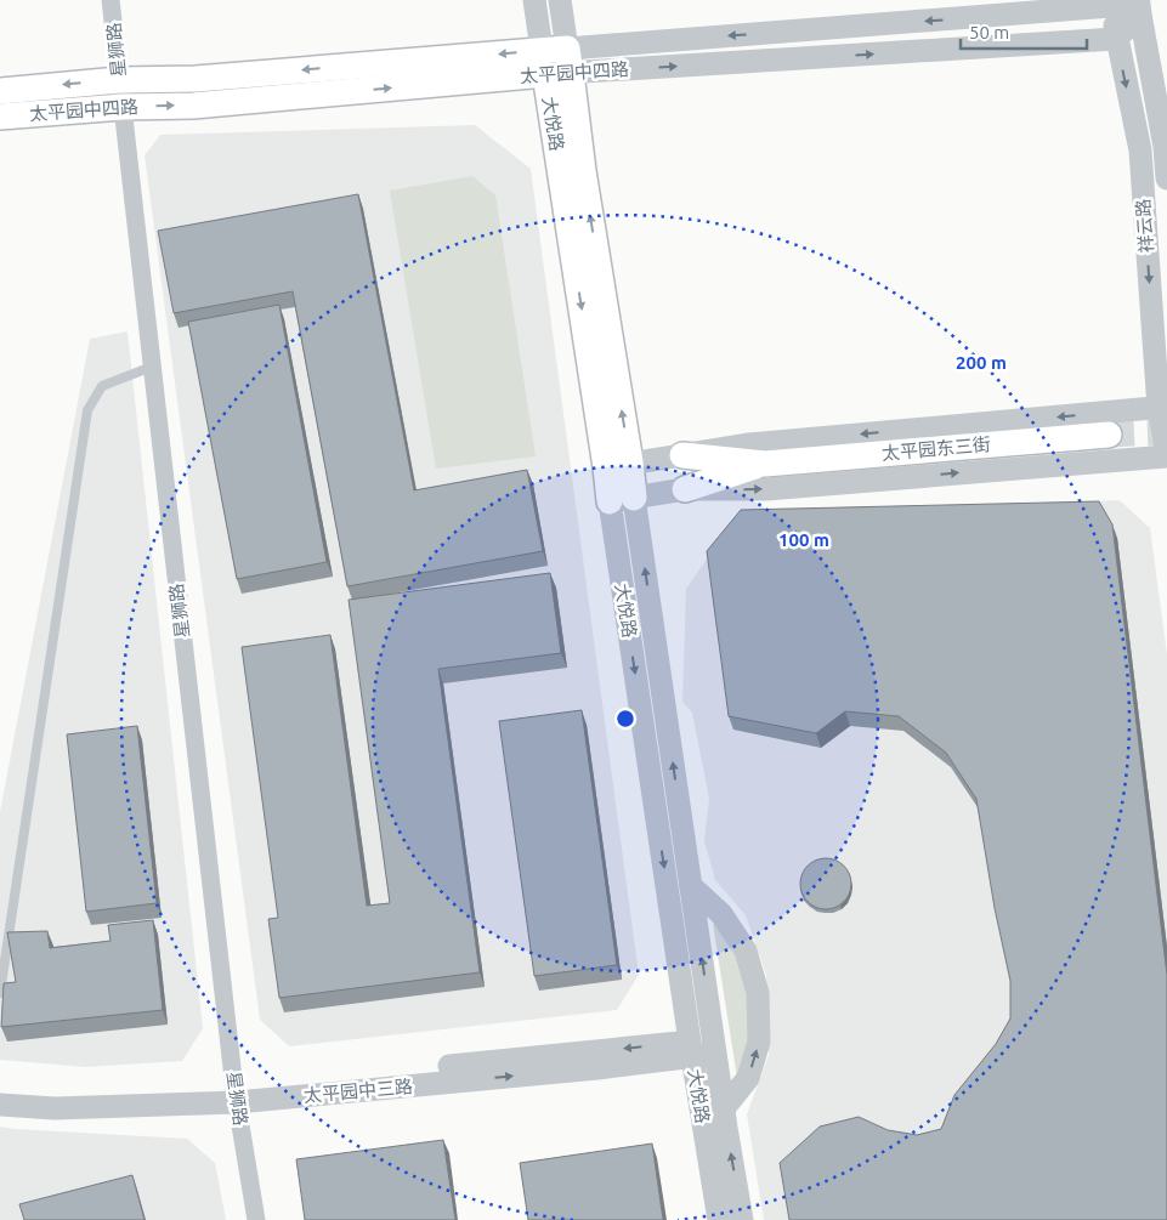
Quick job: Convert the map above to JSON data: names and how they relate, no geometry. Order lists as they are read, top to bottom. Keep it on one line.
{"streets":{"main road":["太平园中四路","大悦路","太平园东三街"],"street":["星狮路","祥云路","太平园中三路"]},"crossings":[["星狮路","太平园中四路"],["星狮路","太平园中三路"],["太平园中四路","大悦路"],["太平园中四路","祥云路"],["大悦路","太平园中三路"]],"scale_bar":"50 m","rings":["200 m","100 m"]}
